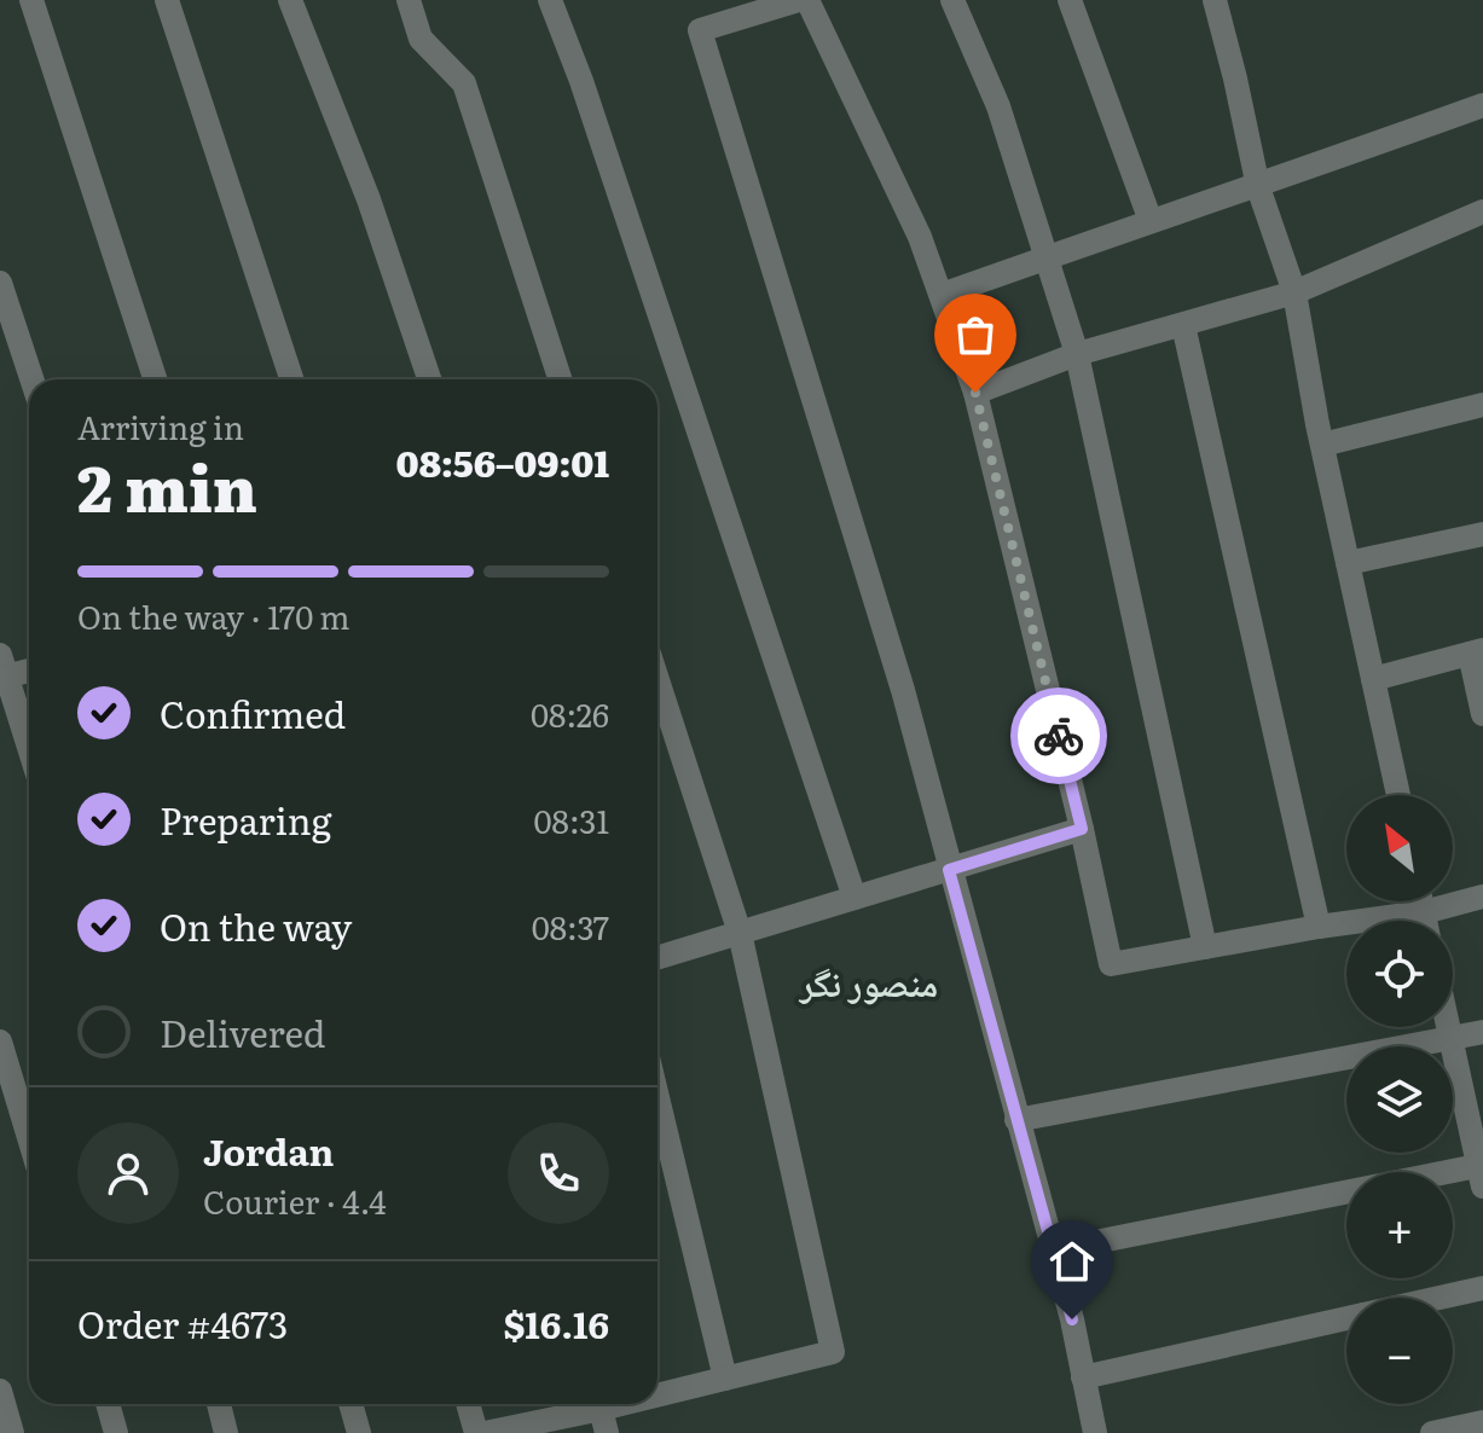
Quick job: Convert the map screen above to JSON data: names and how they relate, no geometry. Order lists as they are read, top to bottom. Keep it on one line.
{"districts":["منصور نگر"],"north":"top left","page":{"heading":["2 min","Arriving in","08:56–09:01"],"panel":["Jordan","Courier · 4.4","Order #4673","$16.16"],"bar":"On the way · 170 m","list":[["Confirmed","08:26"],["Preparing","08:31"],["On the way","08:37"],"Delivered"],"map_buttons":["+","−"]}}
